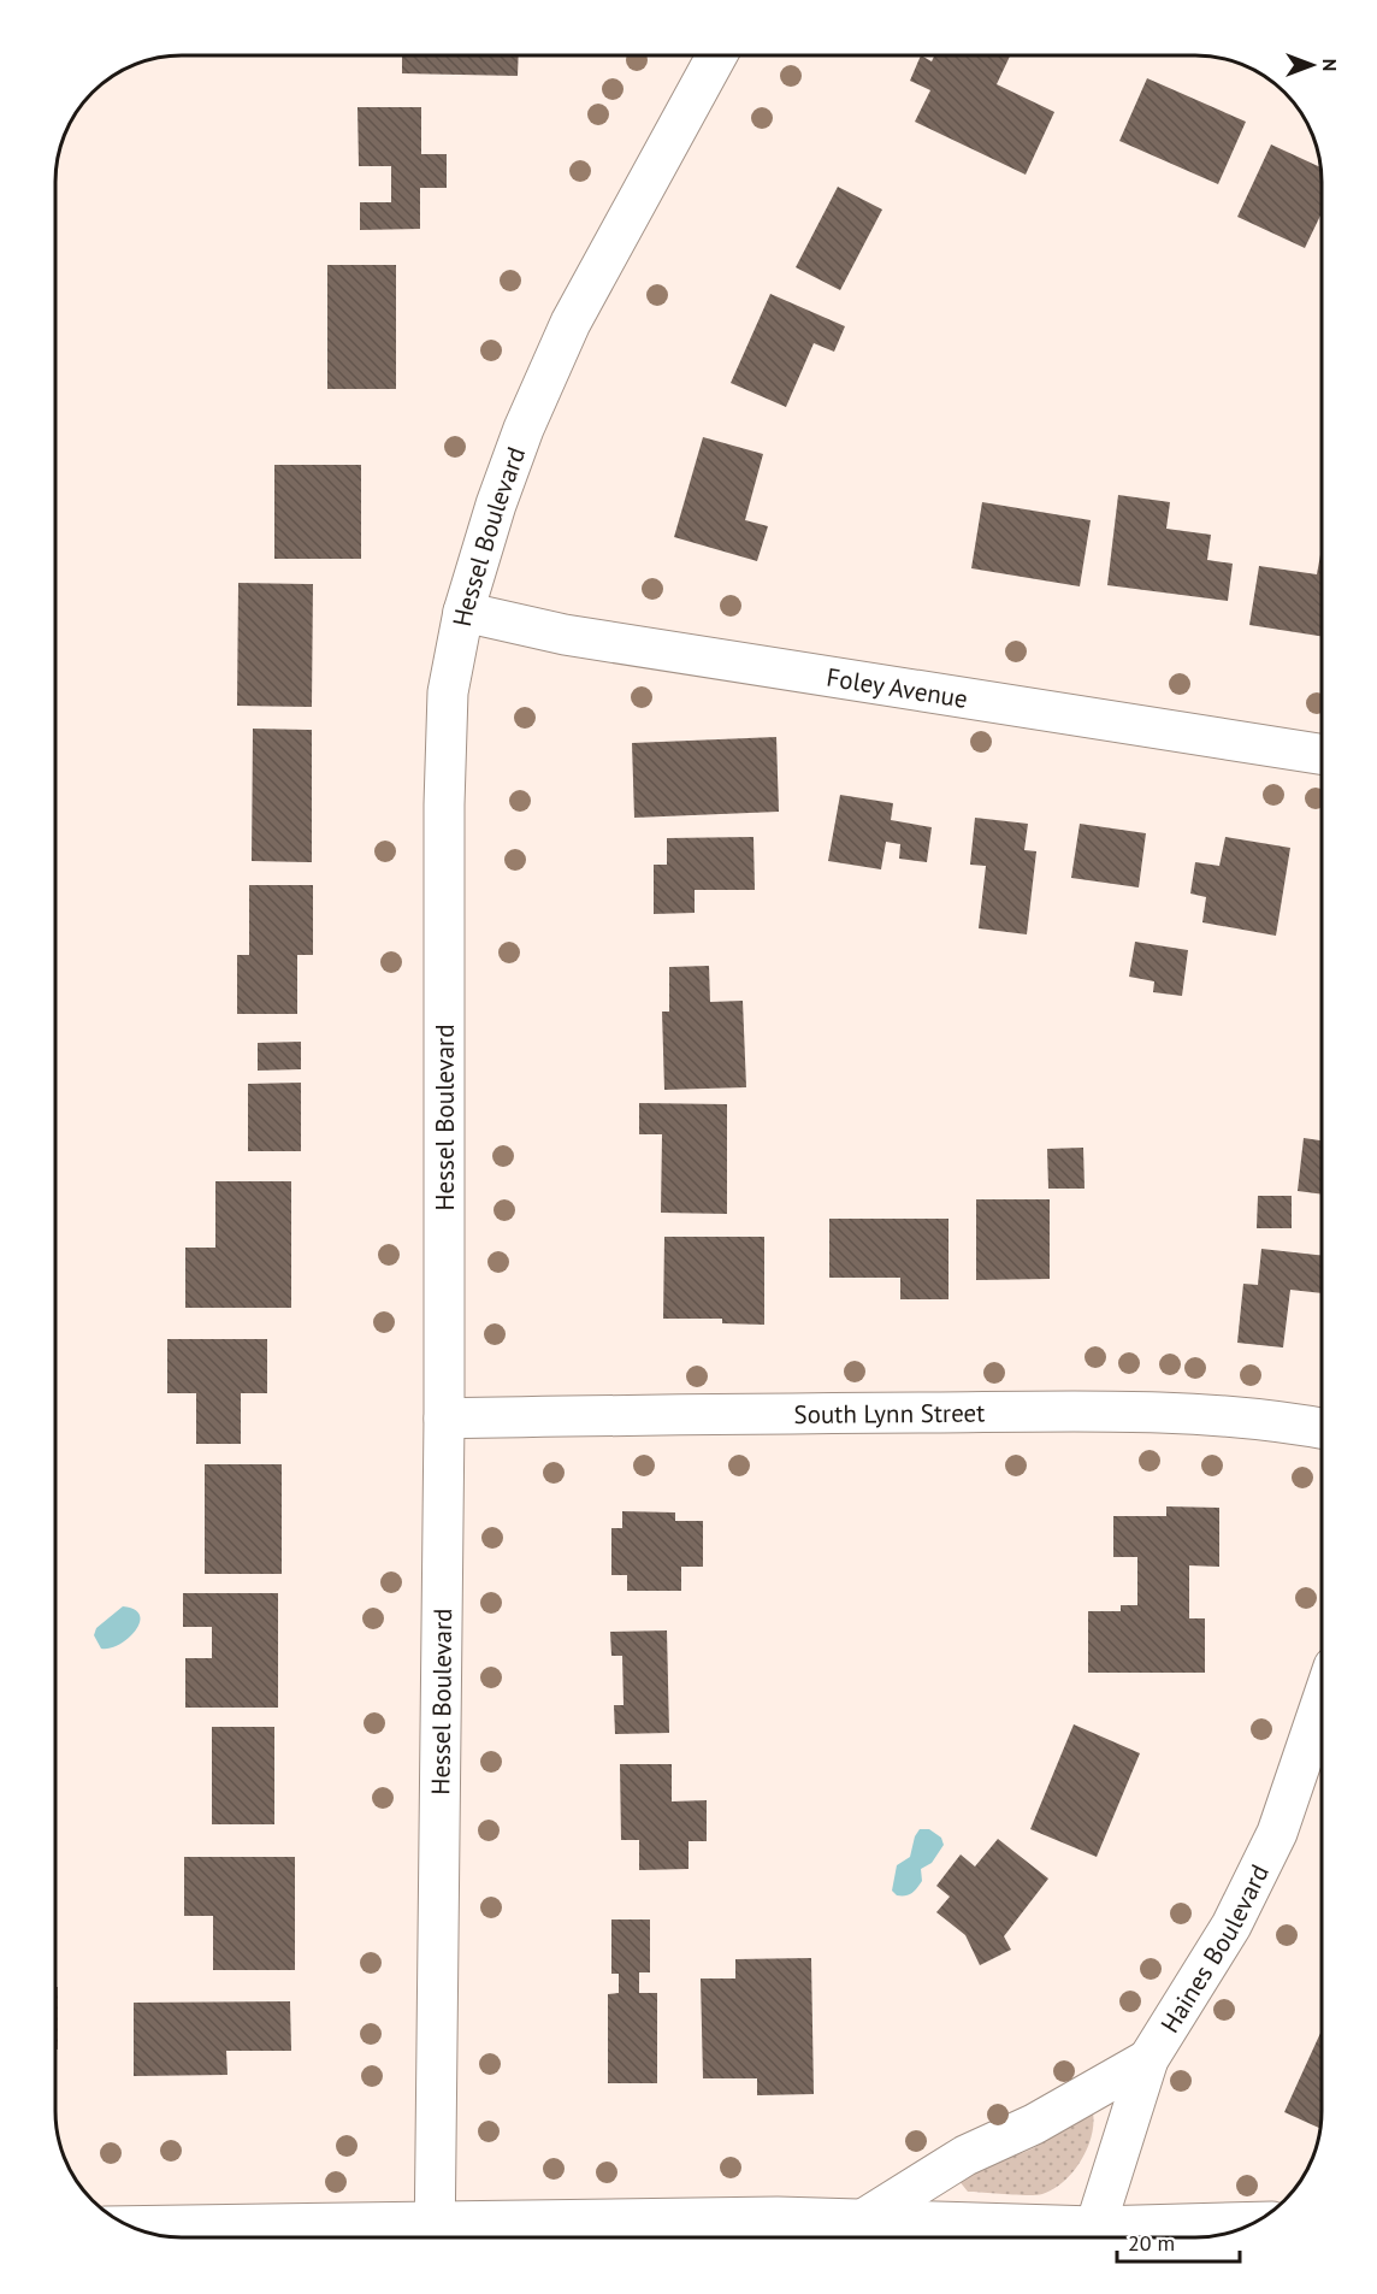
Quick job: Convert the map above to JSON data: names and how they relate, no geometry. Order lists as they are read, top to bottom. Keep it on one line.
{"streets":{"street":["Hessel Boulevard","Foley Avenue","South Lynn Street","Haines Boulevard"]},"crossings":[["Hessel Boulevard","Foley Avenue"],["Hessel Boulevard","South Lynn Street"]],"scale_bar":"20 m","north":"right"}
